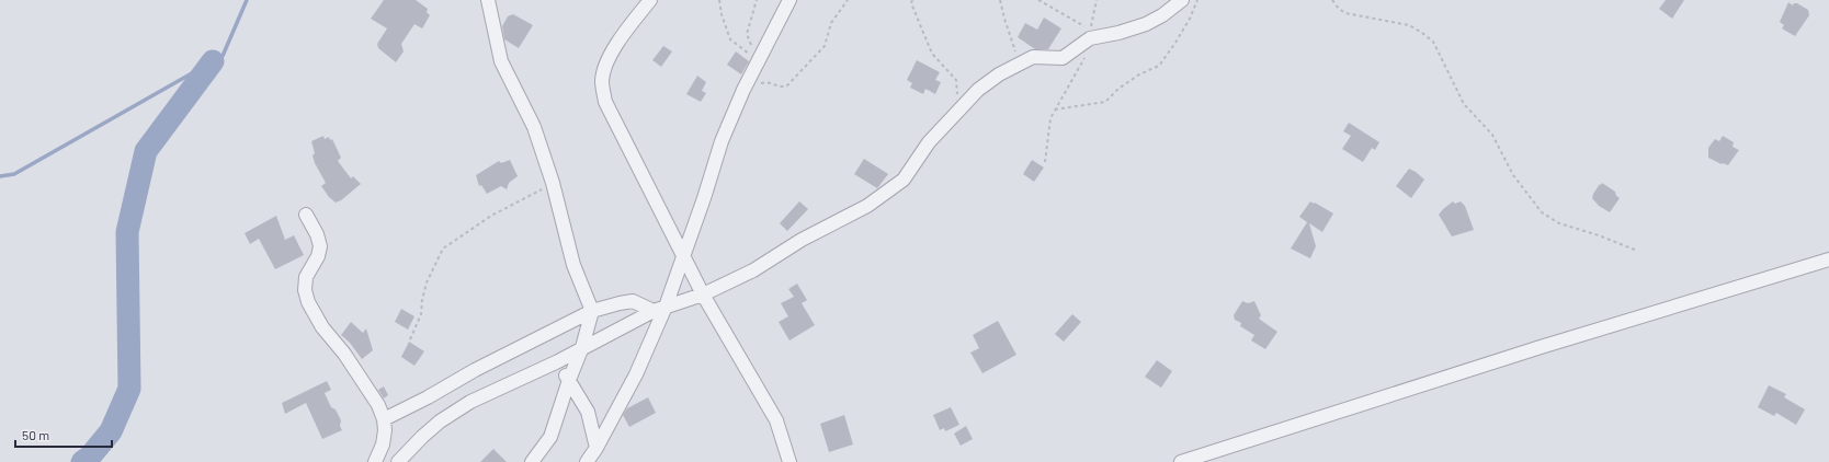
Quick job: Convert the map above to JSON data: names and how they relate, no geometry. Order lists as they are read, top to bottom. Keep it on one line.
{"scale_bar":"50 m"}
